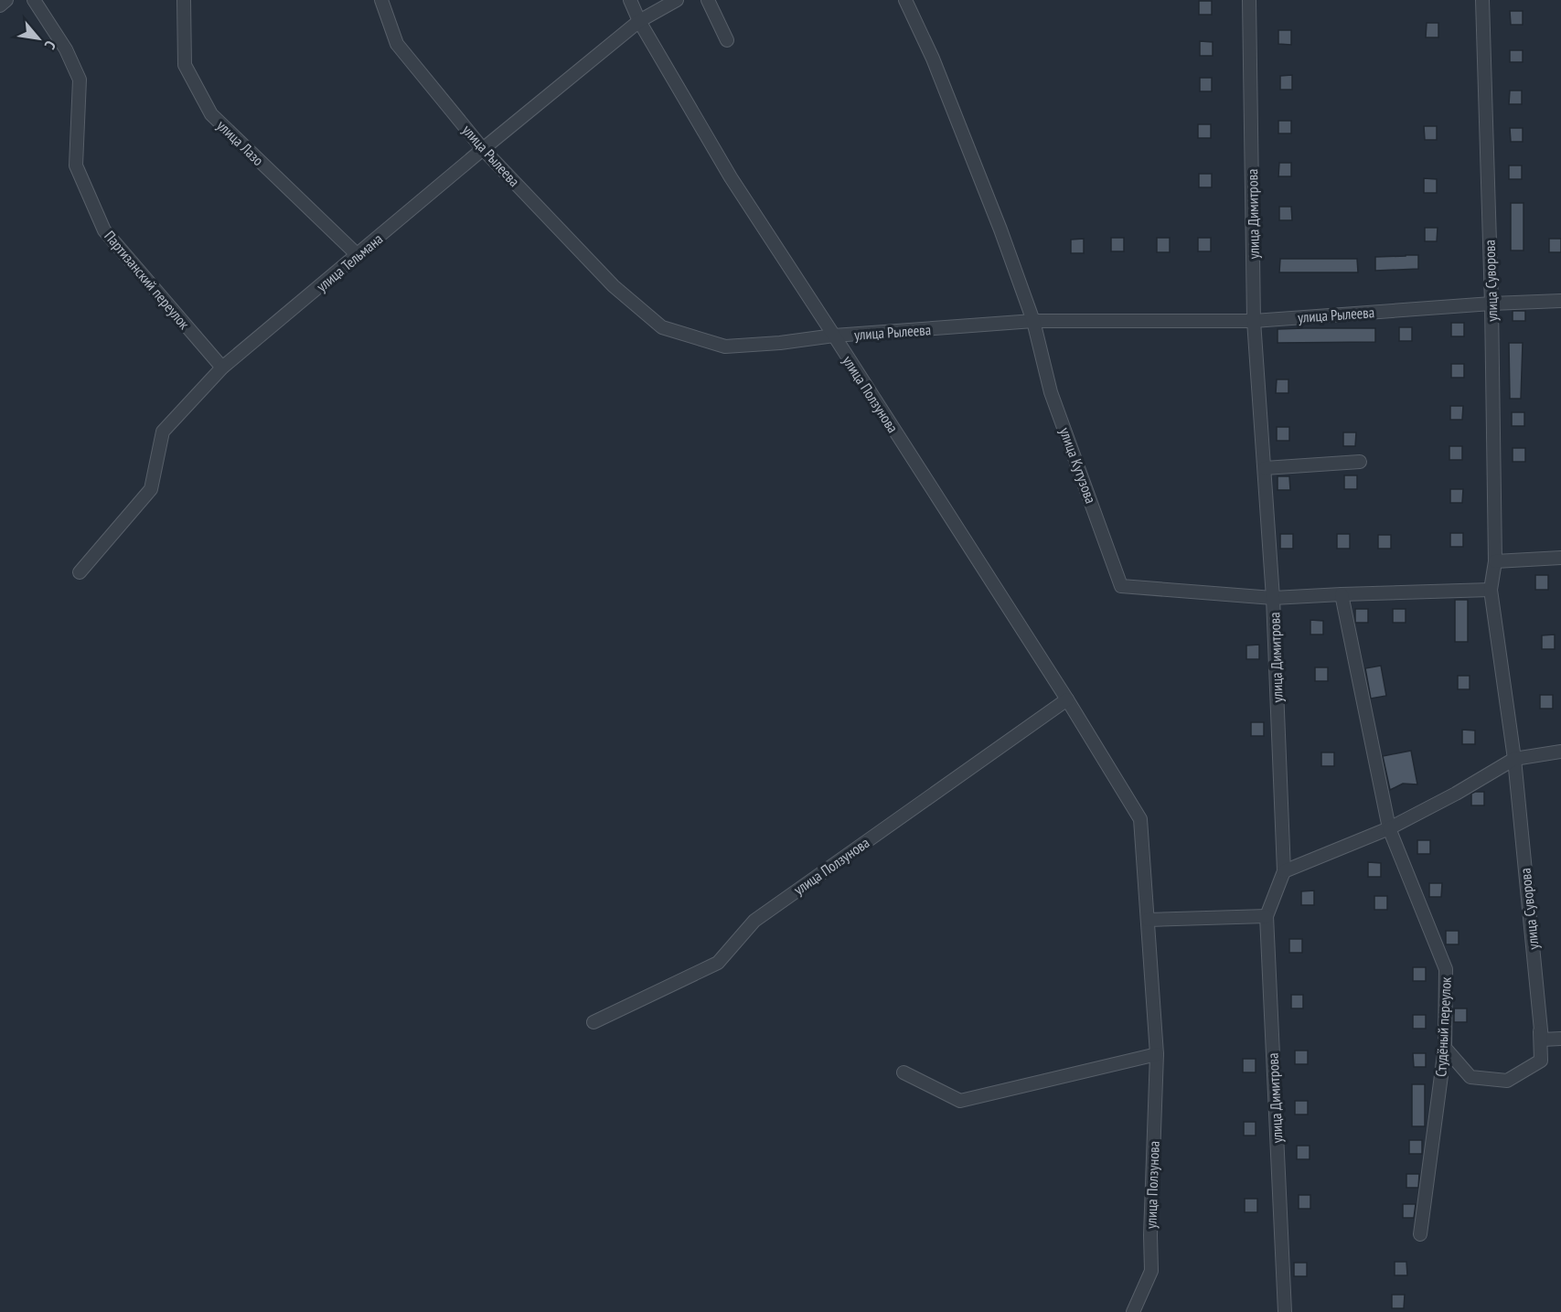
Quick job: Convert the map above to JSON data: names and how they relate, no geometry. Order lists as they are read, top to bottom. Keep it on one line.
{"streets":{"street":["улица Лазо","улица Рылеева","улица Димитрова","улица Тельмана","Партизанский переулок","улица Суворова","улица Ползунова","улица Кутузова","Студёный переулок"]},"crossings":[["улица Лазо","улица Тельмана"],["улица Рылеева","улица Димитрова"],["улица Рылеева","улица Тельмана"],["улица Рылеева","улица Суворова"],["улица Рылеева","улица Ползунова"],["улица Рылеева","улица Кутузова"],["улица Димитрова","улица Кутузова"],["улица Тельмана","Партизанский переулок"],["улица Тельмана","улица Ползунова"],["улица Суворова","улица Кутузова"],["улица Суворова","Студёный переулок"],["улица Кутузова","Студёный переулок"]],"north":"bottom right"}
